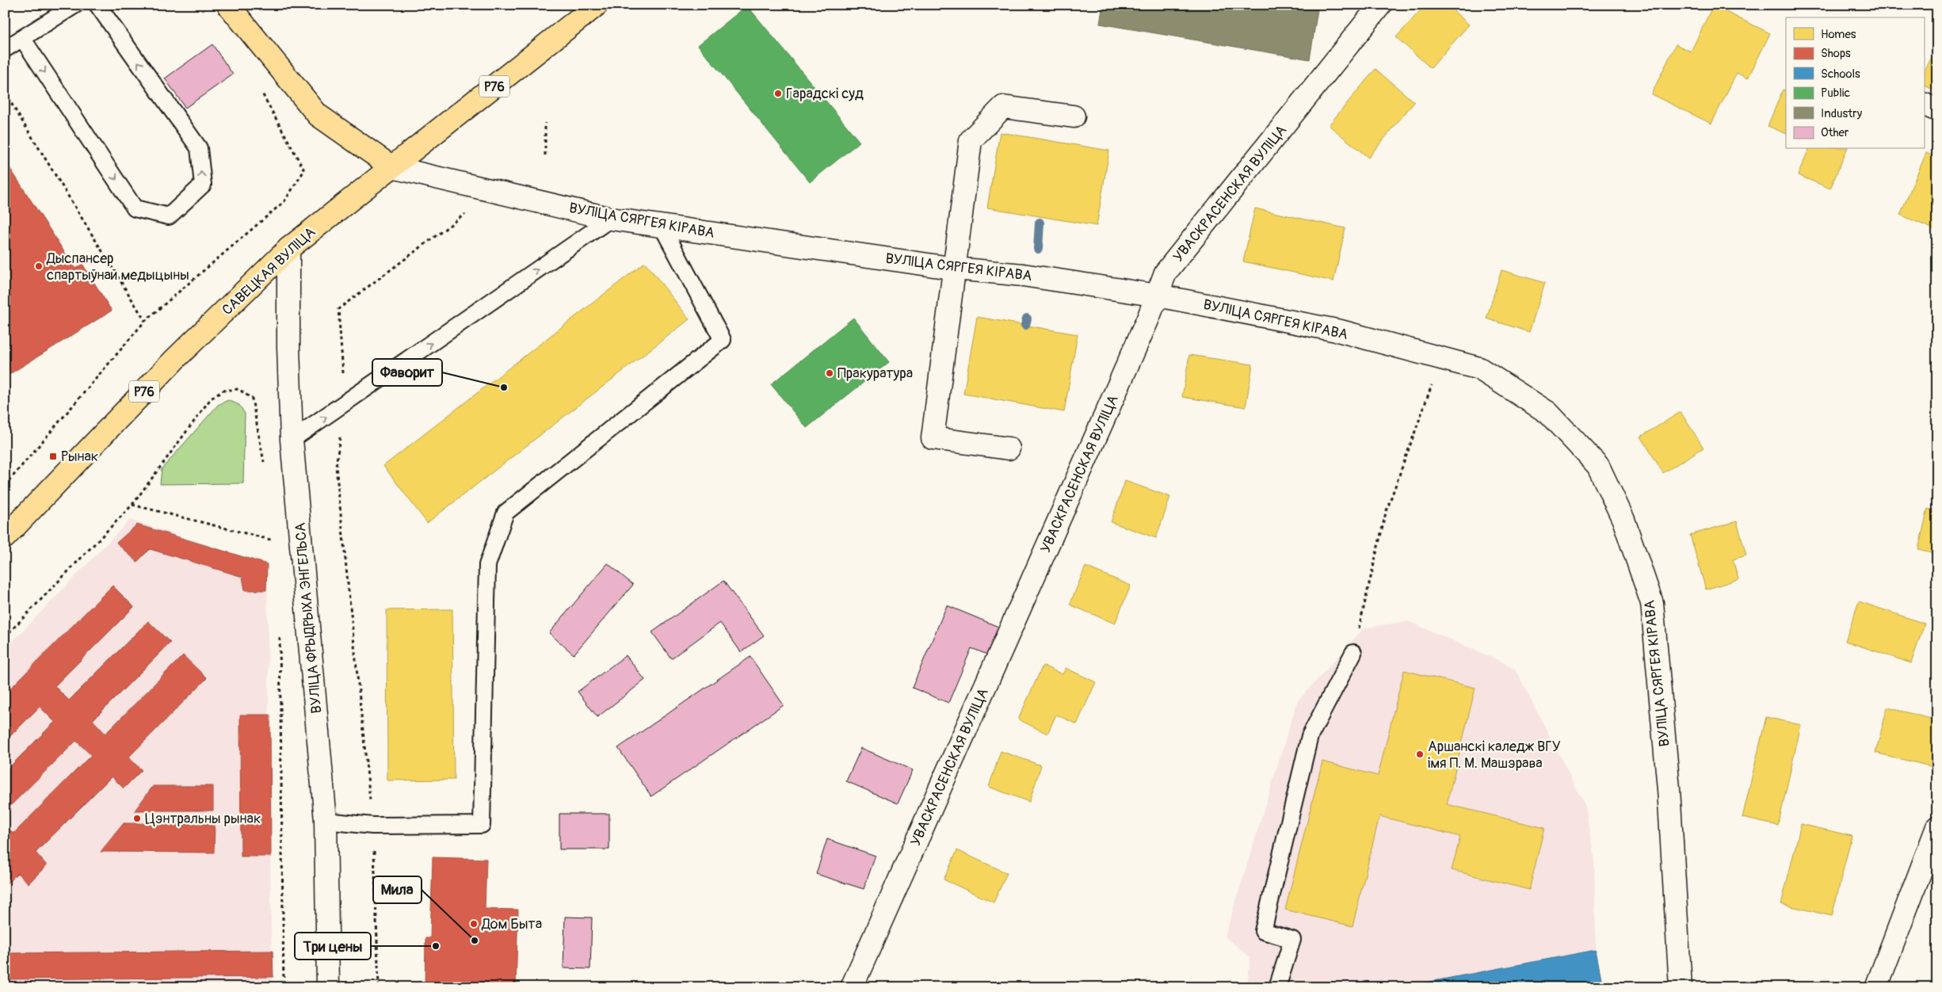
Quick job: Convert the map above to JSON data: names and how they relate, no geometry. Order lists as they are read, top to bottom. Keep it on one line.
{"streets":{"main road":["Р76","САВЕЦКАЯ ВУЛІЦА"],"street":["УВАСКРАСЕНСКАЯ ВУЛІЦА","ВУЛІЦА СЯРГЕЯ КІРАВА","ВУЛІЦА ФРЫДРЫХА ЭНГЕЛЬСА"]},"crossings":[["УВАСКРАСЕНСКАЯ ВУЛІЦА","ВУЛІЦА СЯРГЕЯ КІРАВА"],["ВУЛІЦА СЯРГЕЯ КІРАВА","САВЕЦКАЯ ВУЛІЦА"],["САВЕЦКАЯ ВУЛІЦА","ВУЛІЦА ФРЫДРЫХА ЭНГЕЛЬСА"]],"places":{"other":["Гарадскі суд","Дыспансер спартыўнай медыцыны","Пракуратура","Фаворит","Аршанскі каледж ВГУ імя П. М. Машэрава","Цэнтральны рынак","Дом Быта","Мила","Три цены"],"transit":["Рынак"]},"legend":["Homes","Shops","Schools","Public","Industry","Other"]}
